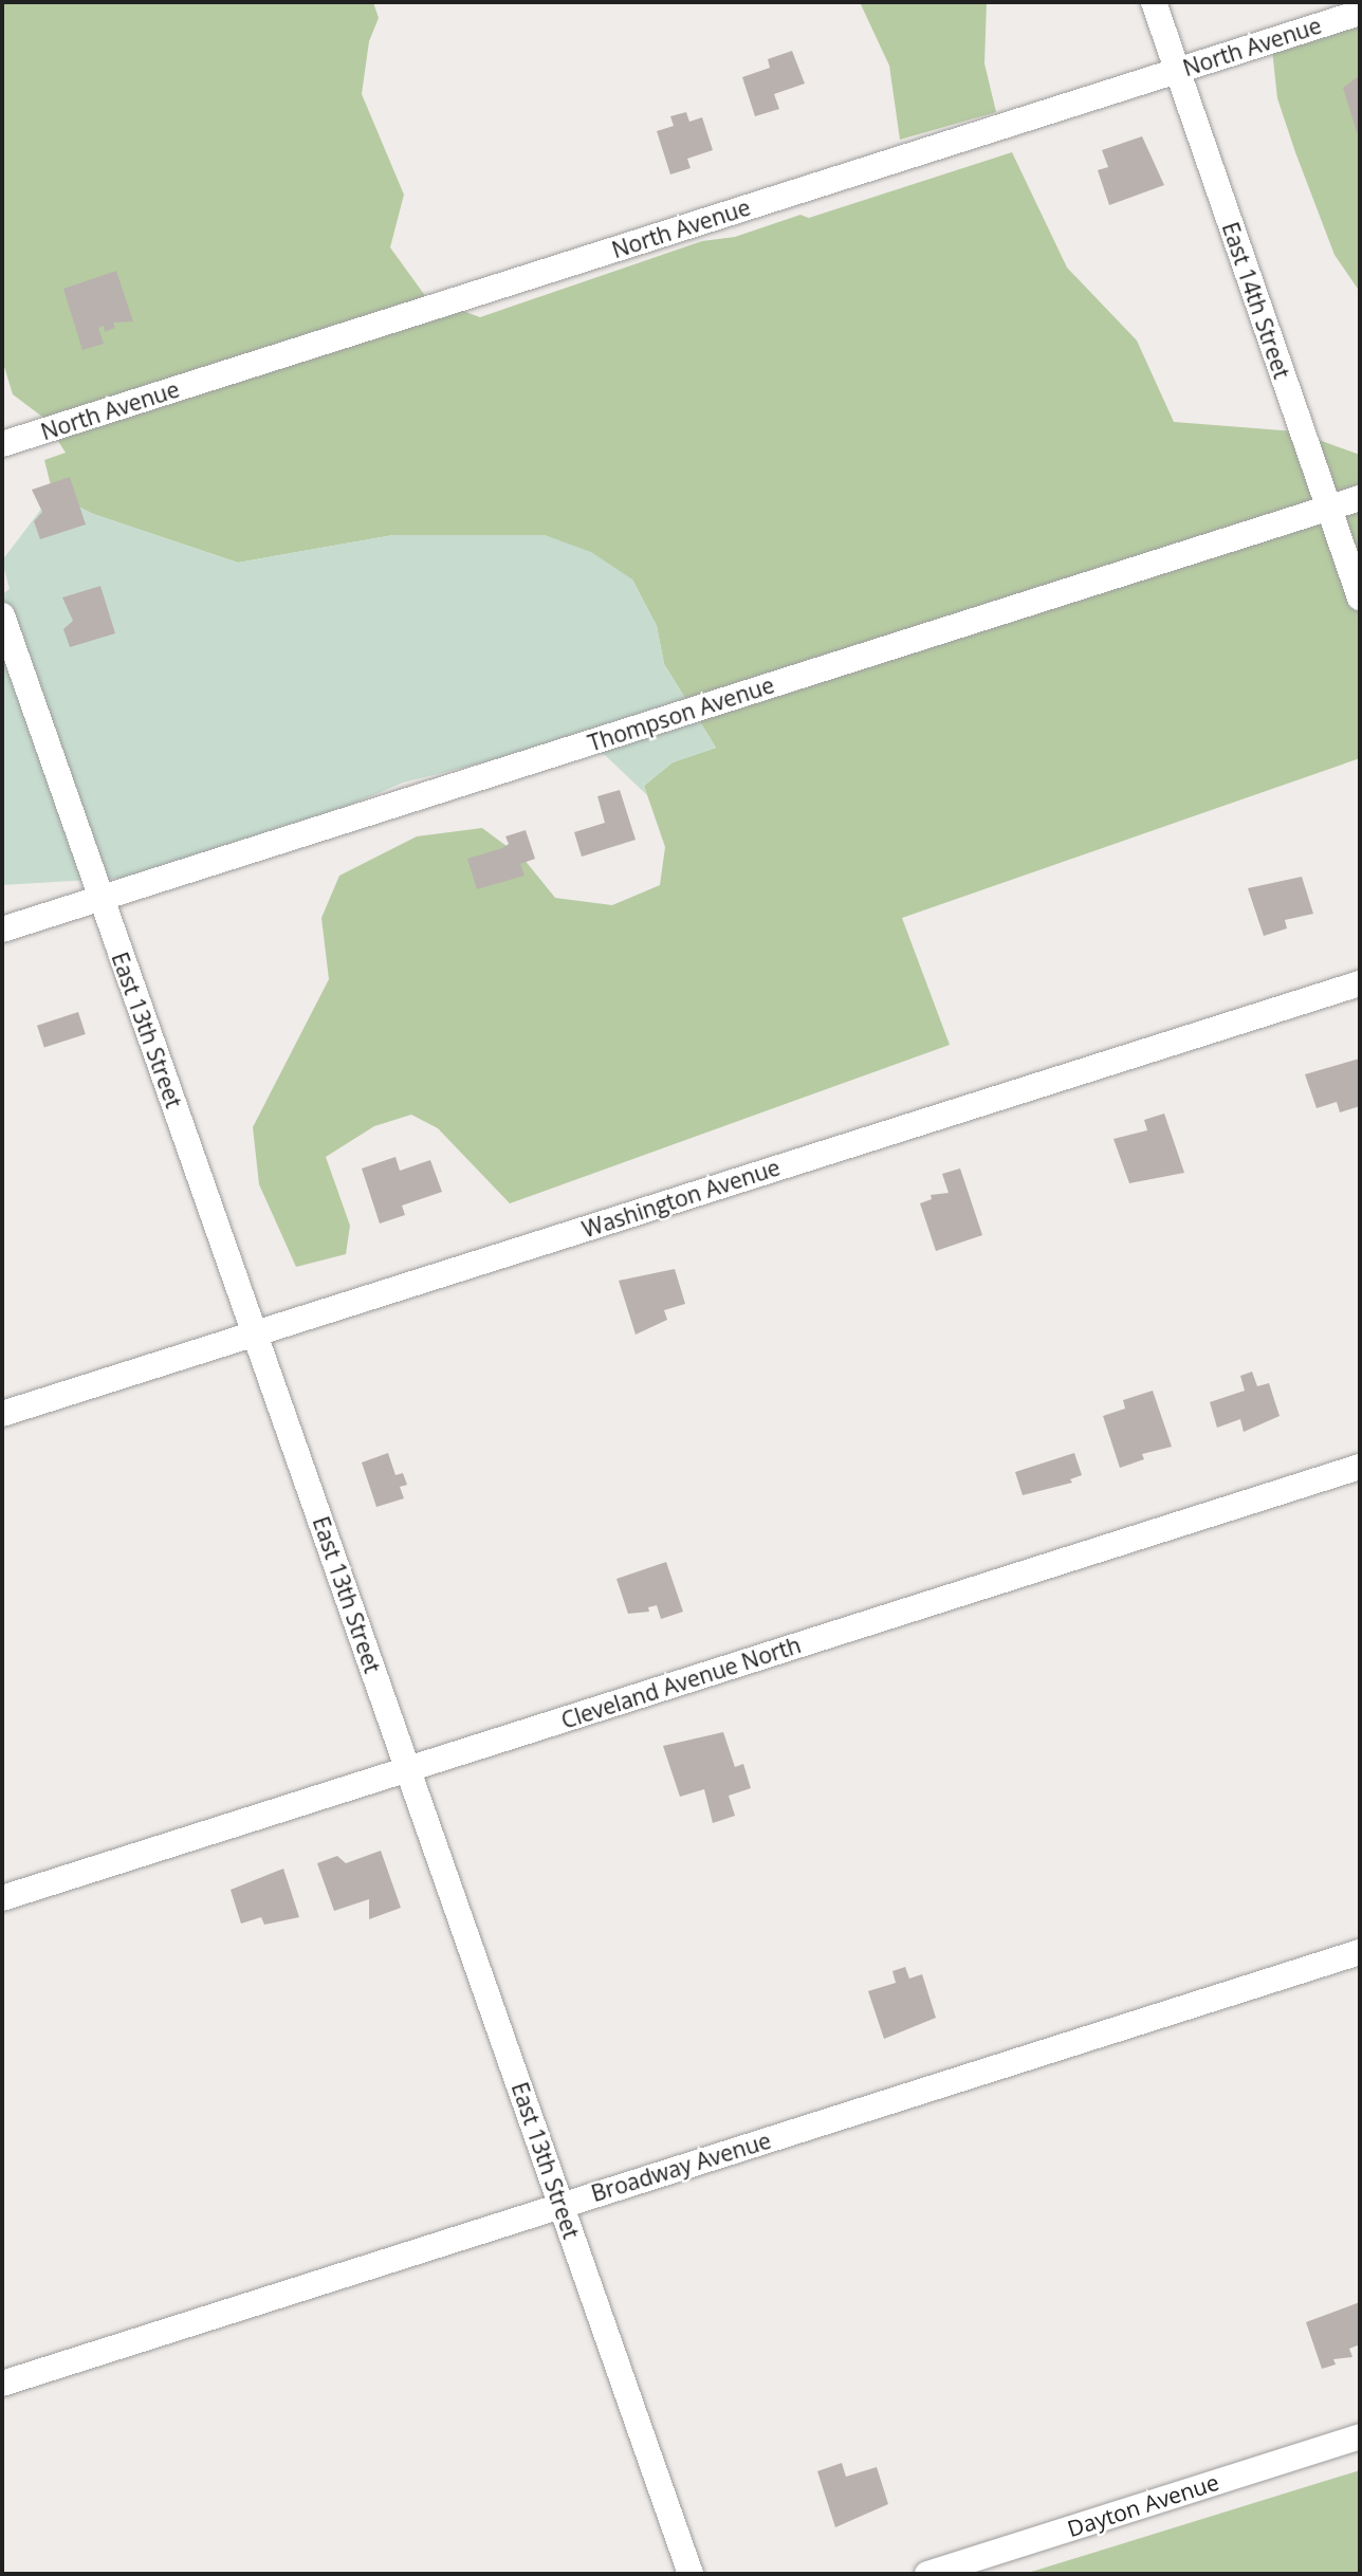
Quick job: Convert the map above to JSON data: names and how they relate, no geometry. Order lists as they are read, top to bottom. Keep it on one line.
{"streets":{"street":["North Avenue","East 14th Street","Thompson Avenue","East 13th Street","Washington Avenue","Cleveland Avenue North","Broadway Avenue","Dayton Avenue"]},"crossings":[["North Avenue","East 14th Street"],["East 14th Street","Thompson Avenue"],["Thompson Avenue","East 13th Street"],["East 13th Street","Washington Avenue"],["East 13th Street","Cleveland Avenue North"],["East 13th Street","Broadway Avenue"]]}
